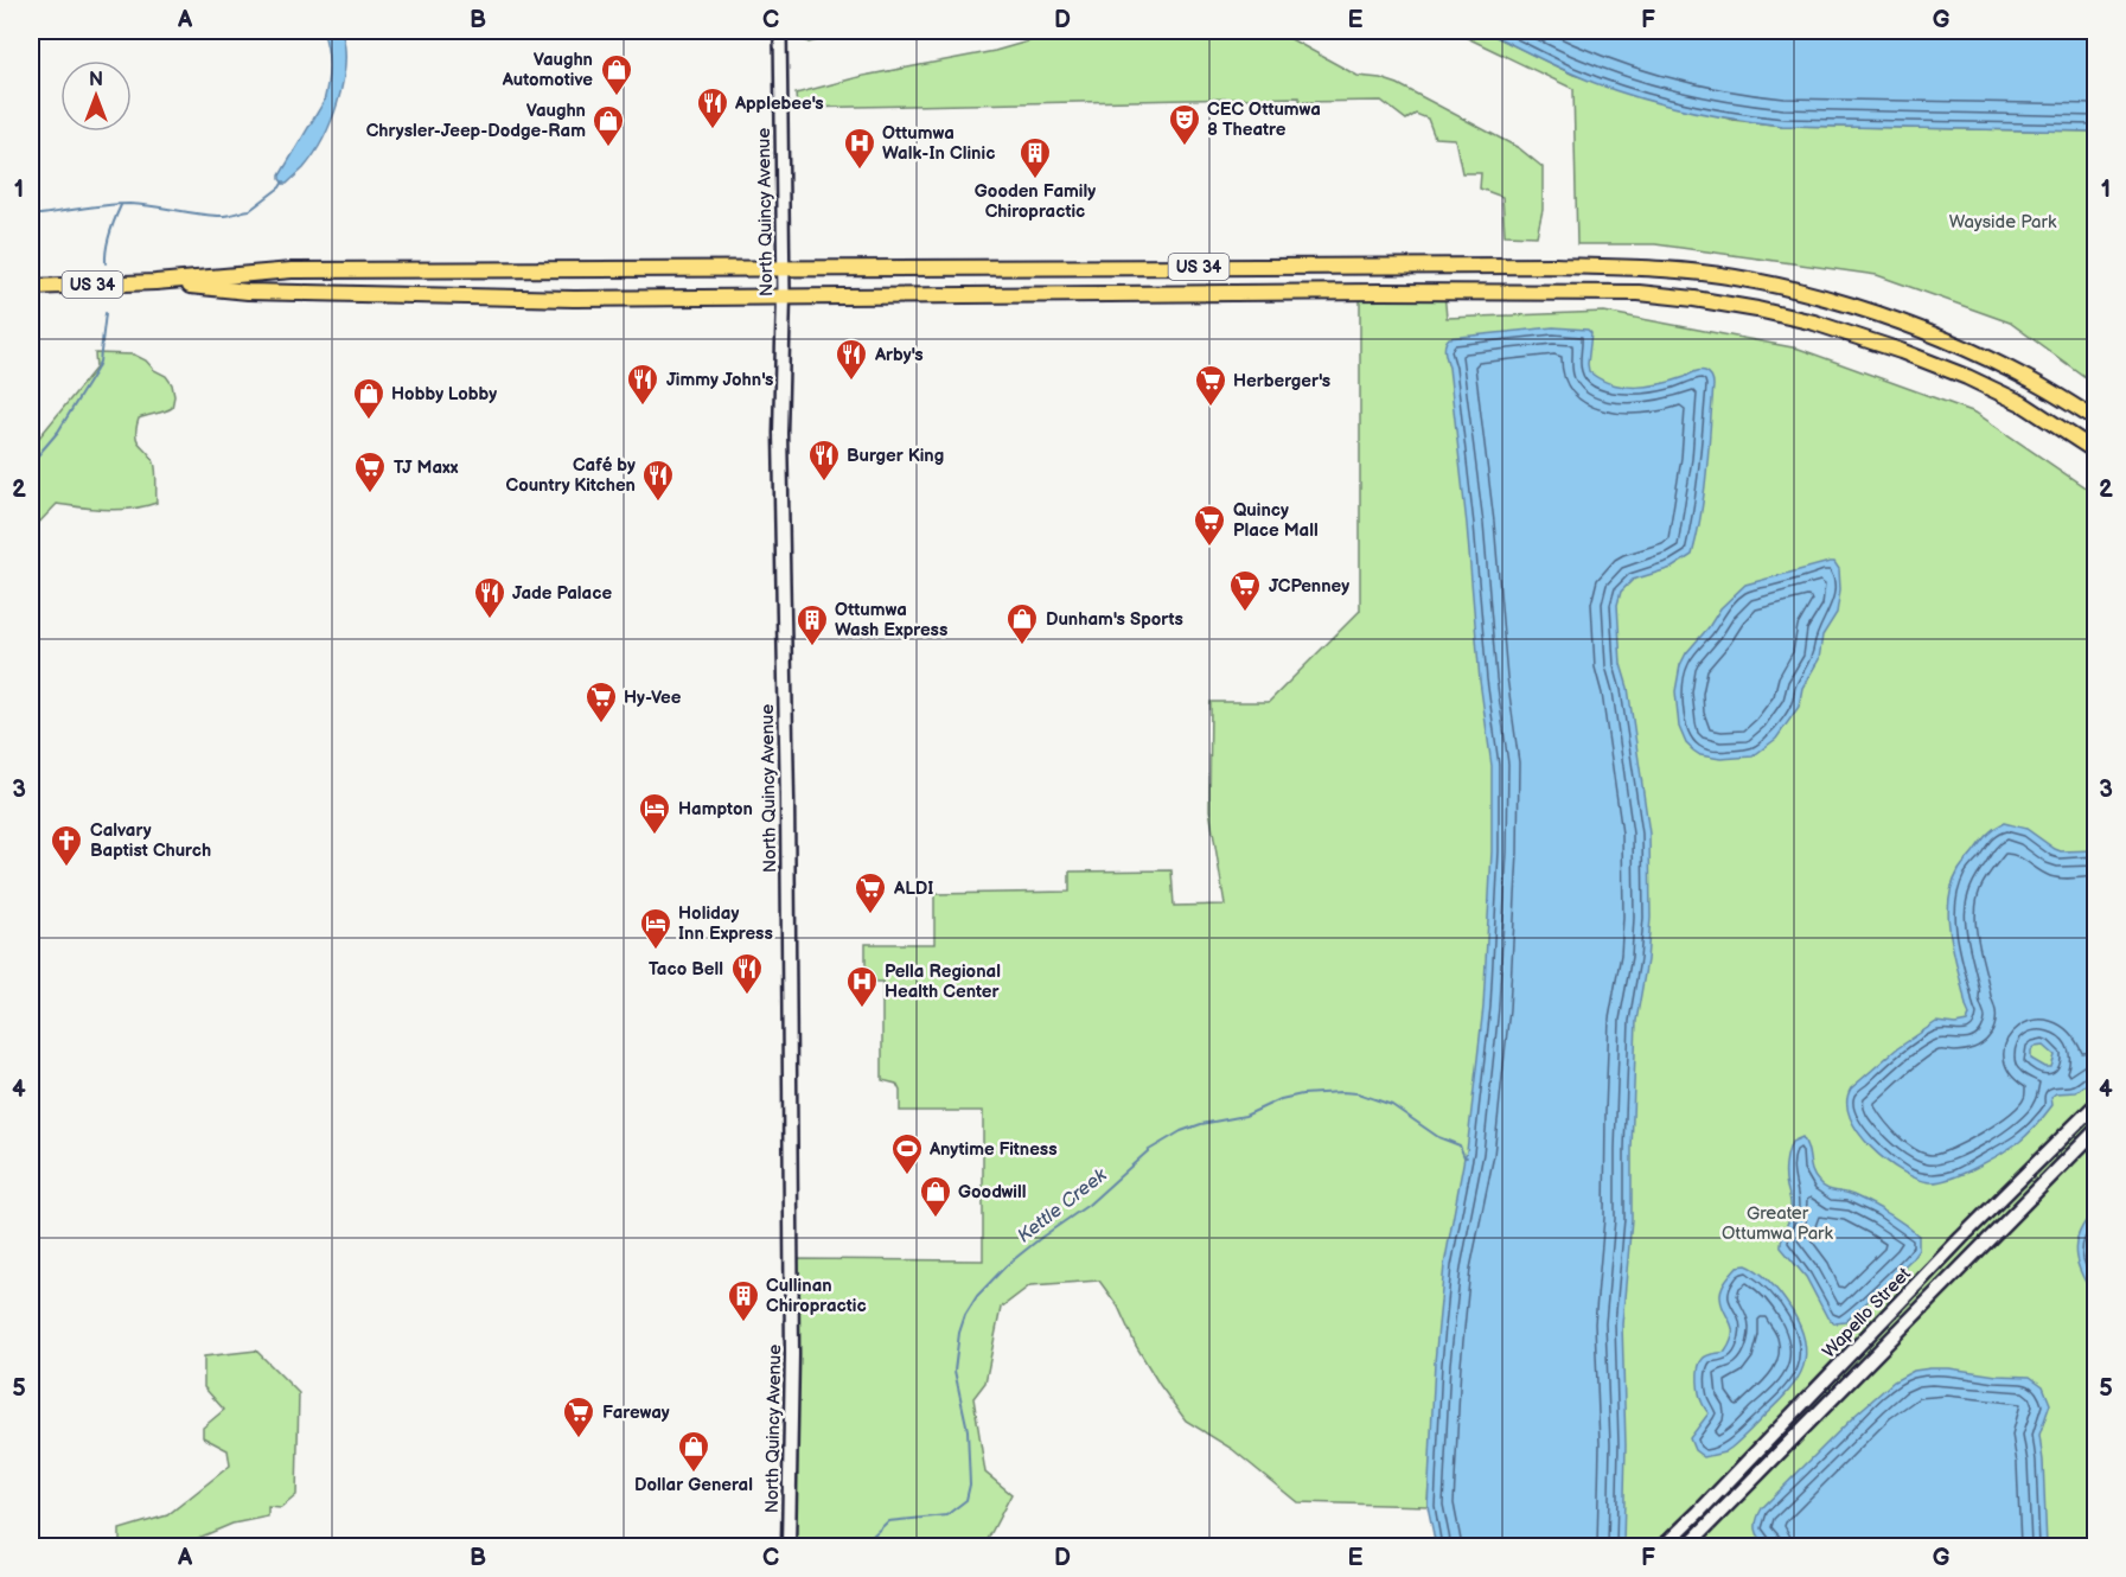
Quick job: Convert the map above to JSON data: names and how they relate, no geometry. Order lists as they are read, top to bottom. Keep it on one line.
{"streets":{"main road":["North Quincy Avenue","US 34","Wapello Street"]},"crossings":[["North Quincy Avenue","US 34"]],"water":["Kettle Creek"],"parks":["Wayside Park","Greater Ottumwa Park"],"places":{"shop":["Vaughn Automotive","Vaughn Chrysler-Jeep-Dodge-Ram","Hobby Lobby","Dunham's Sports","Goodwill","Dollar General"],"restaurant":["Applebee's","Arby's","Jimmy John's","Burger King","Café by Country Kitchen","Jade Palace","Taco Bell"],"theatre":["CEC Ottumwa 8 Theatre"],"hospital":["Ottumwa Walk-In Clinic","Pella Regional Health Center"],"building":["Gooden Family Chiropractic","Ottumwa Wash Express","Cullinan Chiropractic"],"supermarket":["Herberger's","TJ Maxx","Quincy Place Mall","JCPenney","Hy-Vee","ALDI","Fareway"],"hotel":["Hampton","Holiday Inn Express"],"church":["Calvary Baptist Church"],"sports":["Anytime Fitness"]},"north":"top","grid":{"columns":["A","B","C","D","E","F","G"],"rows":["1","2","3","4","5"]}}
